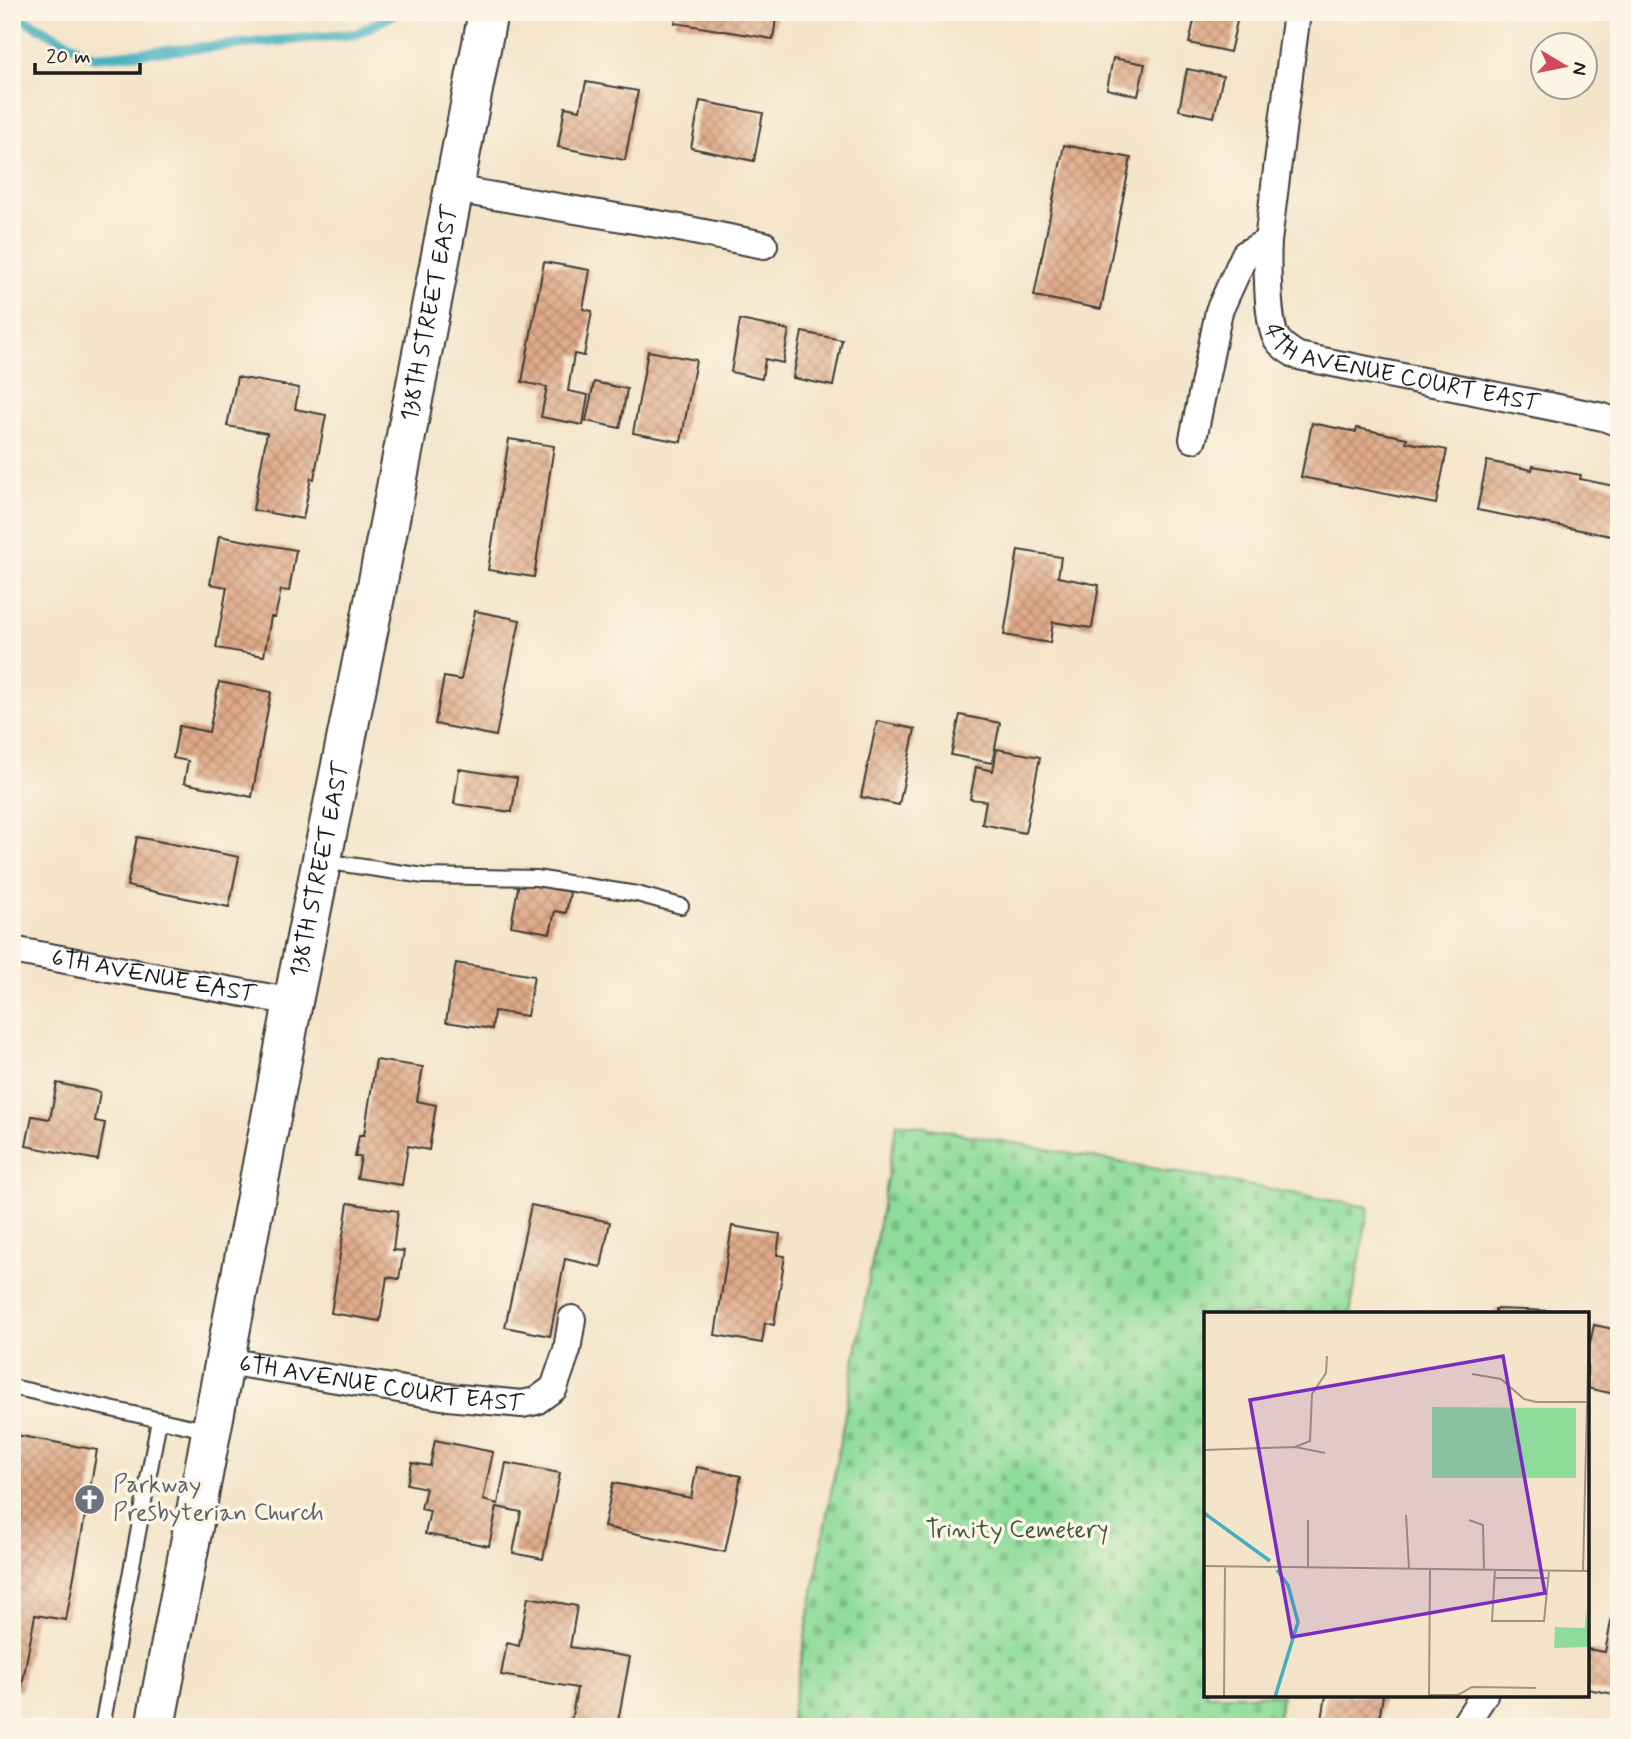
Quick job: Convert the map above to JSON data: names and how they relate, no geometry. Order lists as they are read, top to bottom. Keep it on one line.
{"streets":{"street":["138TH STREET EAST","4TH AVENUE COURT EAST","6TH AVENUE EAST","6TH AVENUE COURT EAST"]},"crossings":[["138TH STREET EAST","6TH AVENUE EAST"],["138TH STREET EAST","6TH AVENUE COURT EAST"]],"parks":["Trinity Cemetery"],"places":{"church":["Parkway Presbyterian Church"]},"scale_bar":"20 m","north":"right"}
